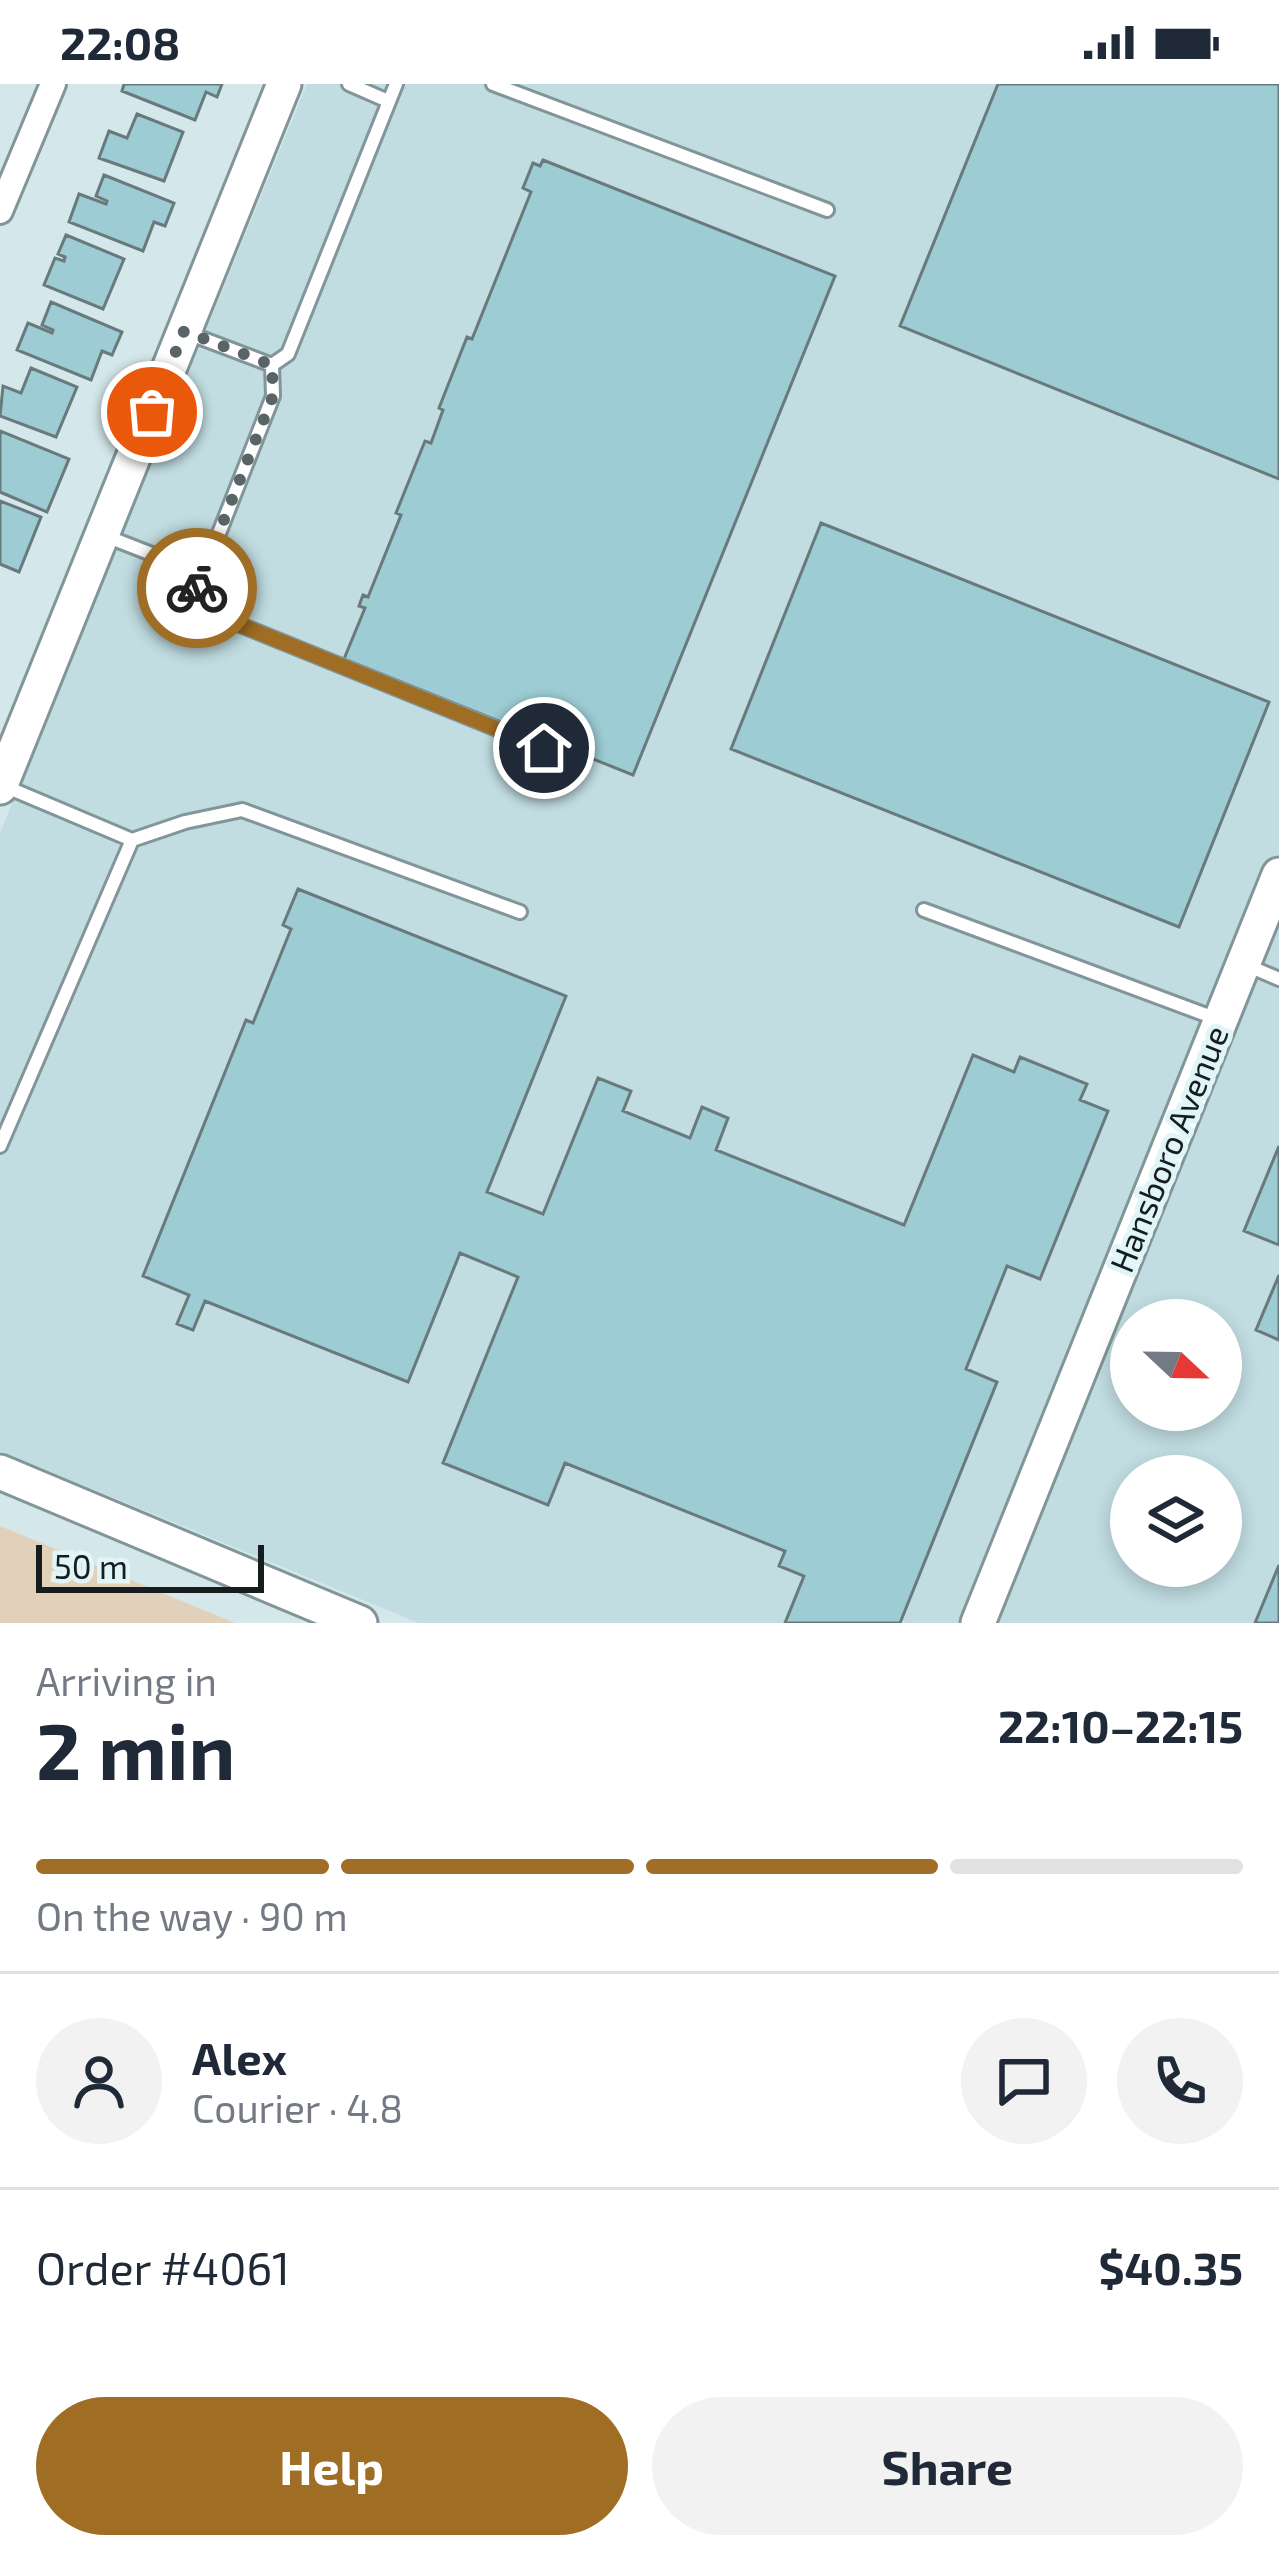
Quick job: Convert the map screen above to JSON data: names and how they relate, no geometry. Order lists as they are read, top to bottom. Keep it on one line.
{"streets":{"street":["Hansboro Avenue"]},"scale_bar":"50 m","north":"right","page":{"status":"22:08","scale":"50 m","heading":["2 min","Arriving in","22:10–22:15"],"panel":["Alex","Courier · 4.8","Order #4061","$40.35"],"bar":"On the way · 90 m","buttons":["Help","Share"]}}
